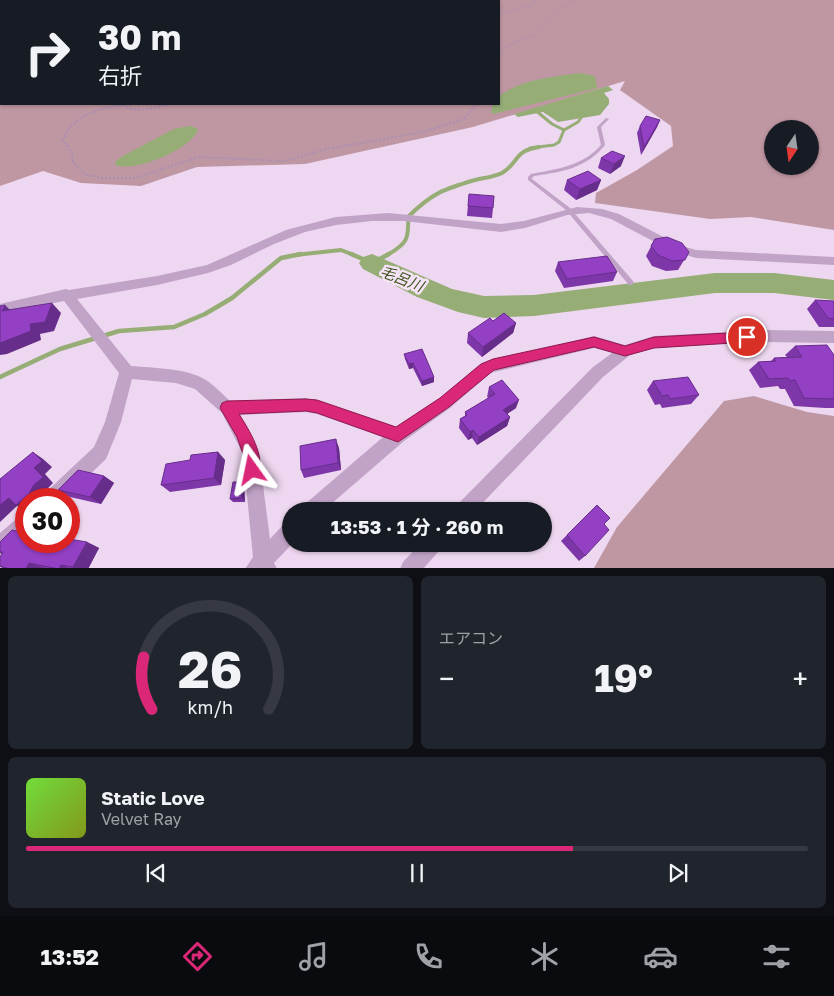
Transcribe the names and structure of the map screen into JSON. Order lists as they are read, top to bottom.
{
  "water": ["毛呂川"],
  "north": "bottom",
  "page": {
    "turn": ["30 m", "右折"],
    "limit": "30",
    "trip": "13:53 · 1 分 · 260 m",
    "tile": "エアコン",
    "heat": ["−", "19°", "+"],
    "song": ["Static Love", "Velvet Ray"],
    "tabs": "13:52",
    "gauge": ["26", "km/h"]
  }
}
